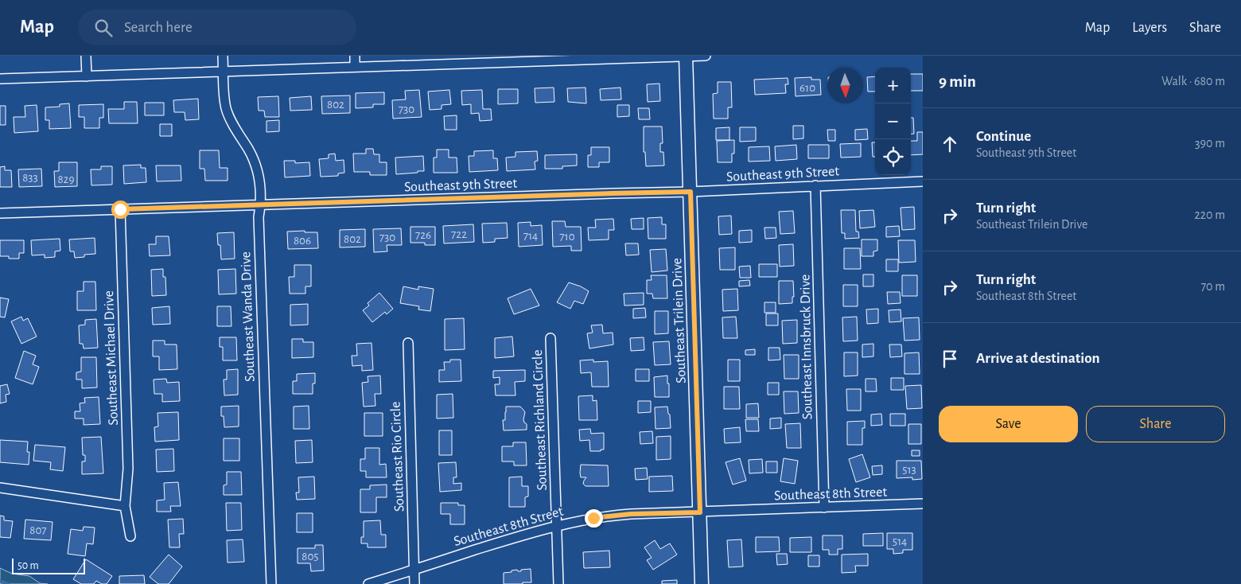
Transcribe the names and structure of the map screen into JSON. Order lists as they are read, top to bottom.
{
  "streets": {
    "street": [
      "Southeast 9th Street",
      "Southeast Wanda Drive",
      "Southeast Trilein Drive",
      "Southeast Innsbruck Drive",
      "Southeast Michael Drive",
      "Southeast Richland Circle",
      "Southeast Rio Circle",
      "Southeast 8th Street"
    ]
  },
  "crossings": [
    ["Southeast 9th Street", "Southeast Wanda Drive"],
    ["Southeast 9th Street", "Southeast Trilein Drive"],
    ["Southeast 9th Street", "Southeast Innsbruck Drive"],
    ["Southeast 9th Street", "Southeast Michael Drive"],
    ["Southeast Trilein Drive", "Southeast 8th Street"],
    ["Southeast Innsbruck Drive", "Southeast 8th Street"],
    ["Southeast Richland Circle", "Southeast 8th Street"],
    ["Southeast Rio Circle", "Southeast 8th Street"]
  ],
  "house_numbers": [
    "610",
    "802",
    "730",
    "833",
    "829",
    "722",
    "726",
    "714",
    "710",
    "730",
    "802",
    "806",
    "513",
    "807",
    "514",
    "805"
  ],
  "scale_bar": "50 m",
  "north": "bottom",
  "page": {
    "header": "Map",
    "search": "Search here",
    "nav": ["Map", "Layers", "Share"],
    "heading": ["9 min", "Walk · 680 m"],
    "map_buttons": ["+", "−"],
    "list": [
      ["Continue", "Southeast 9th Street", "390 m"],
      ["Turn right", "Southeast Trilein Drive", "220 m"],
      ["Turn right", "Southeast 8th Street", "70 m"],
      "Arrive at destination"
    ],
    "buttons": ["Save", "Share"],
    "scale": "50 m"
  }
}
